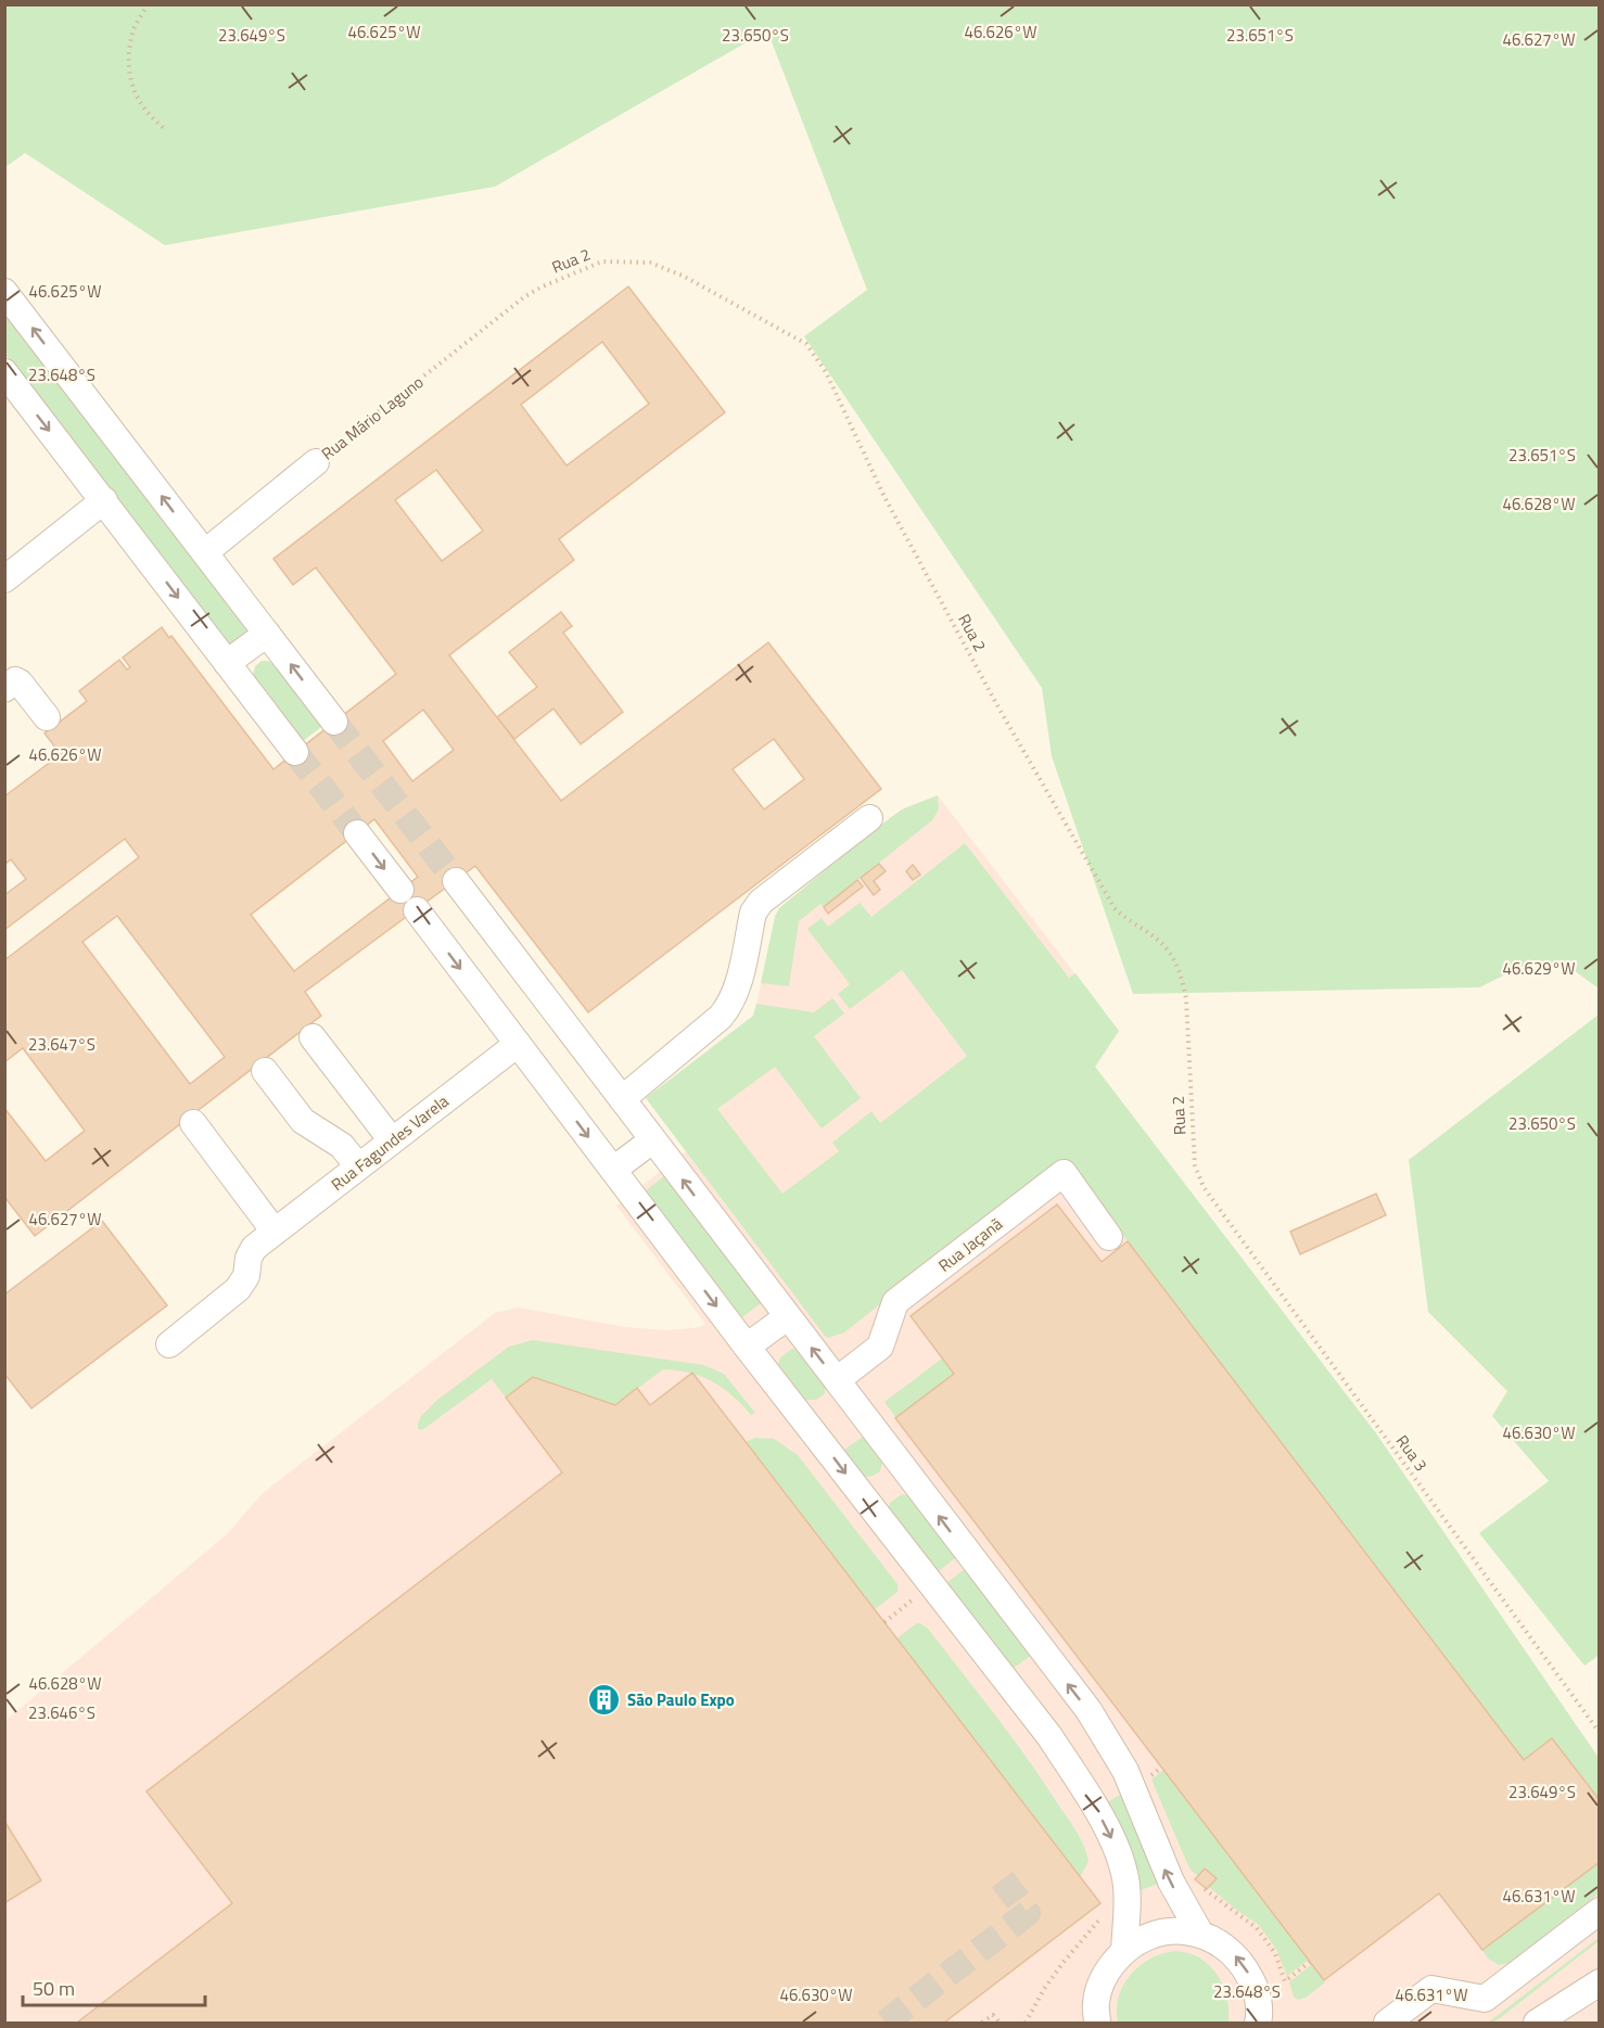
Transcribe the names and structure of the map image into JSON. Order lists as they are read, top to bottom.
{
  "streets": {
    "street": ["Rua Mário Laguno", "Rua Fagundes Varela", "Rua Jaçanã"],
    "path": ["Rua 2", "Rua 3"]
  },
  "crossings": [
    ["Rua 2", "Rua Mário Laguno"],
    ["Rua 2", "Rua 3"]
  ],
  "places": {
    "building": ["São Paulo Expo"]
  },
  "scale_bar": "50 m",
  "coordinates": [
    "46.625°W",
    "46.626°W",
    "23.649°S",
    "23.650°S",
    "23.651°S",
    "46.627°W",
    "23.648°S",
    "46.628°W",
    "46.629°W",
    "23.647°S",
    "46.630°W",
    "23.646°S",
    "46.631°W"
  ]
}
